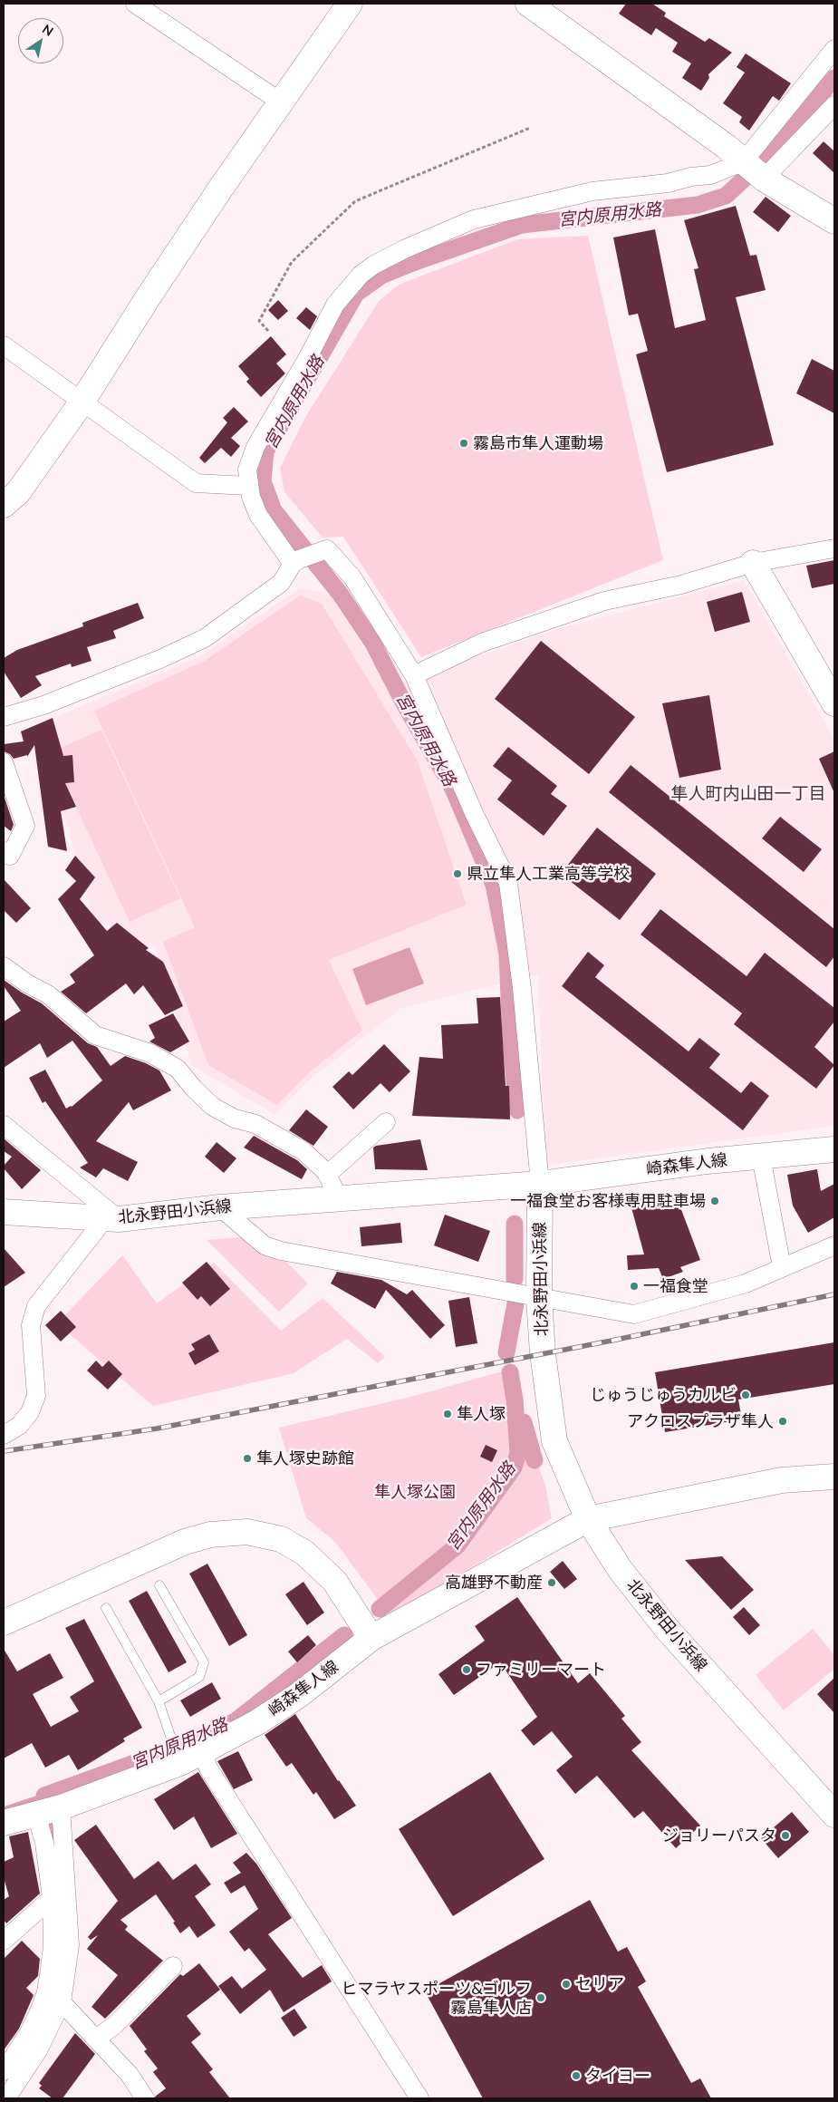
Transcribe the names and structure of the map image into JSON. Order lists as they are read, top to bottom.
{
  "streets": {
    "main road": ["崎森隼人線", "北永野田小浜線"]
  },
  "crossings": [
    ["崎森隼人線", "北永野田小浜線"]
  ],
  "districts": ["隼人町内山田一丁目"],
  "water": ["宮内原用水路"],
  "parks": ["隼人塚公園"],
  "places": [
    "霧島市隼人運動場",
    "県立隼人工業高等学校",
    "一福食堂お客様専用駐車場",
    "一福食堂",
    "じゅうじゅうカルビ",
    "隼人塚",
    "アクロスプラザ隼人",
    "隼人塚史跡館",
    "高雄野不動産",
    "ファミリーマート",
    "ジョリーパスタ",
    "セリア",
    "ヒマラヤスポーツ&ゴルフ 霧島隼人店",
    "タイヨー"
  ],
  "north": "top right"
}
